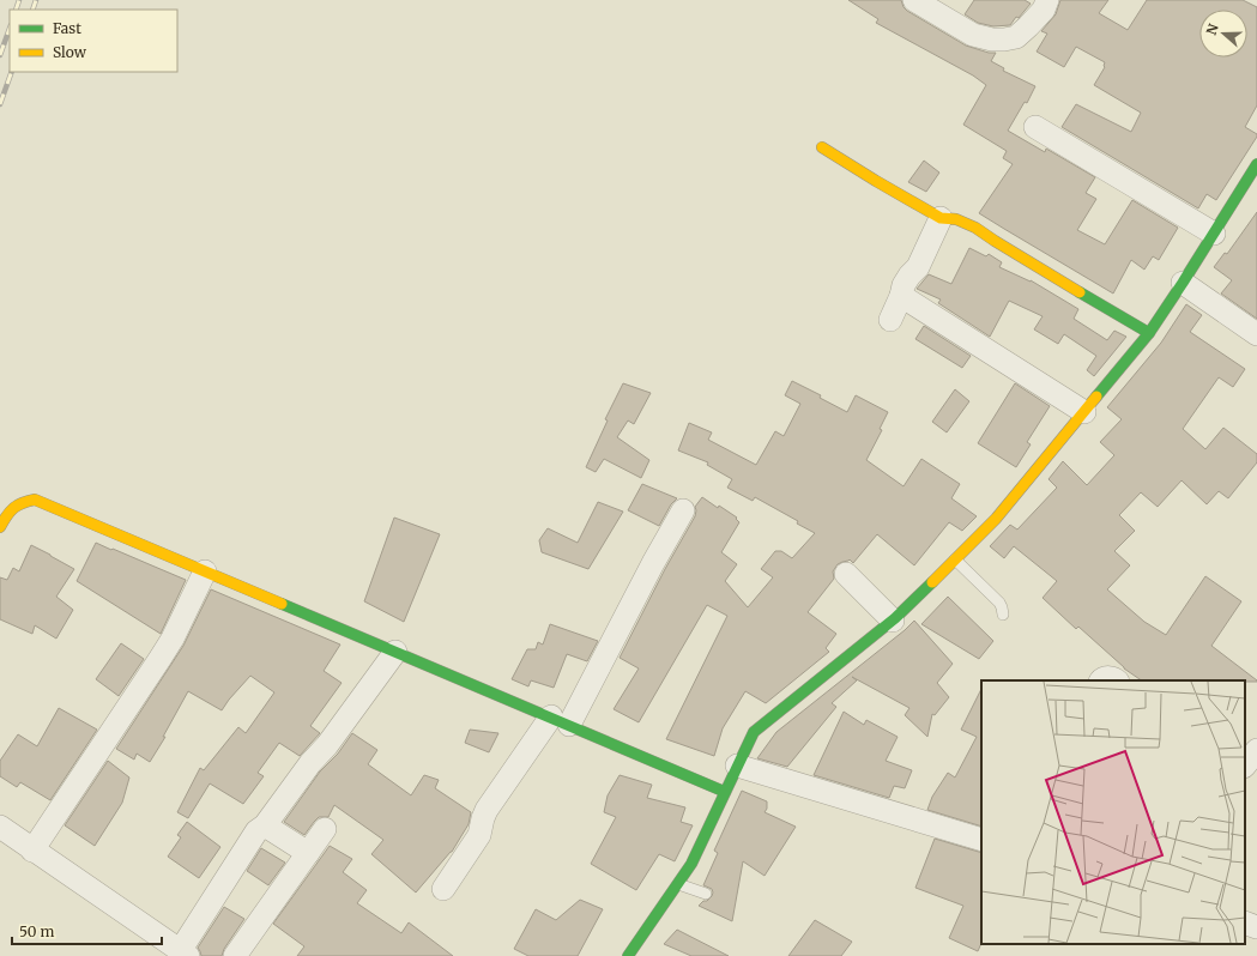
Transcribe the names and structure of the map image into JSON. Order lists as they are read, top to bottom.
{
  "legend": ["Fast", "Slow"],
  "scale_bar": "50 m",
  "north": "left"
}
